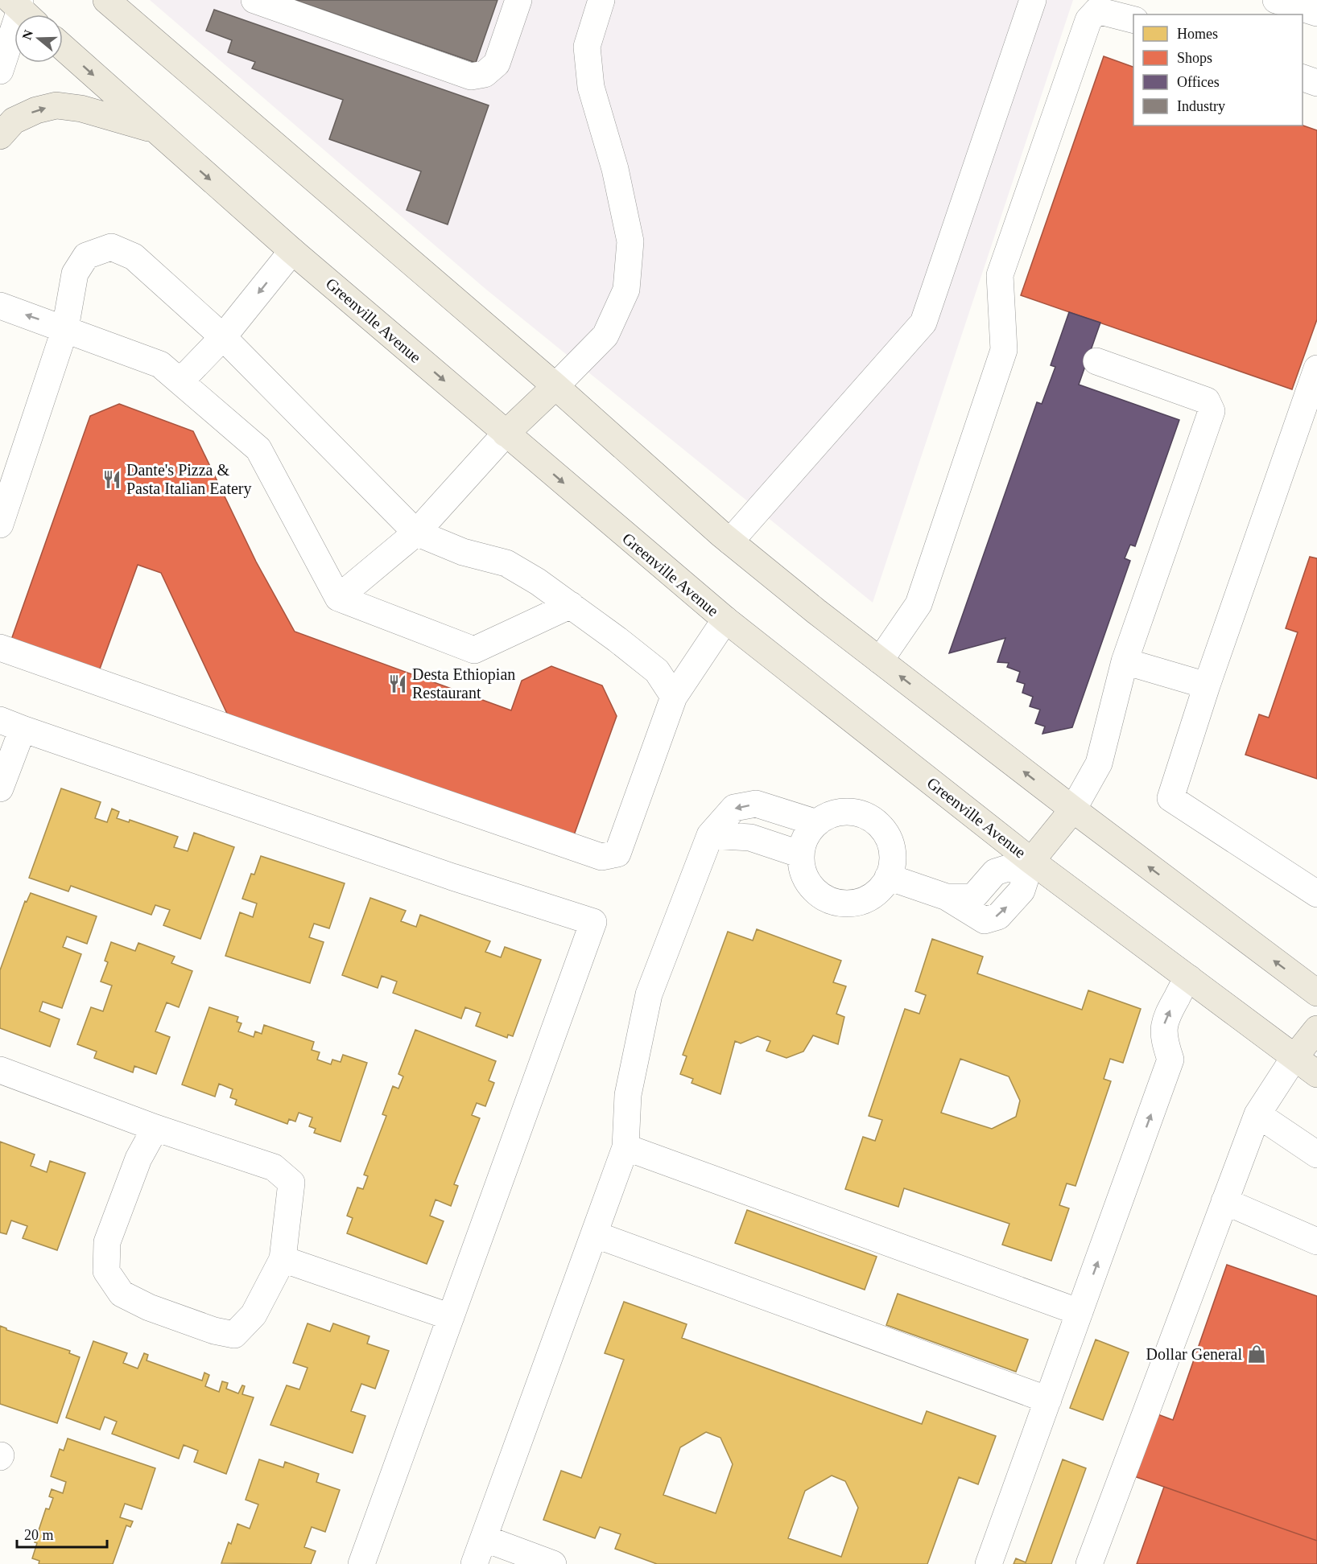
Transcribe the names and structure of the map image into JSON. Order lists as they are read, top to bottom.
{
  "streets": {
    "main road": ["Greenville Avenue"]
  },
  "places": {
    "restaurant": ["Dante's Pizza & Pasta Italian Eatery", "Desta Ethiopian Restaurant"],
    "shop": ["Dollar General"]
  },
  "legend": [
    "Homes",
    "Shops",
    "Offices",
    "Industry"
  ],
  "scale_bar": "20 m",
  "north": "left"
}
